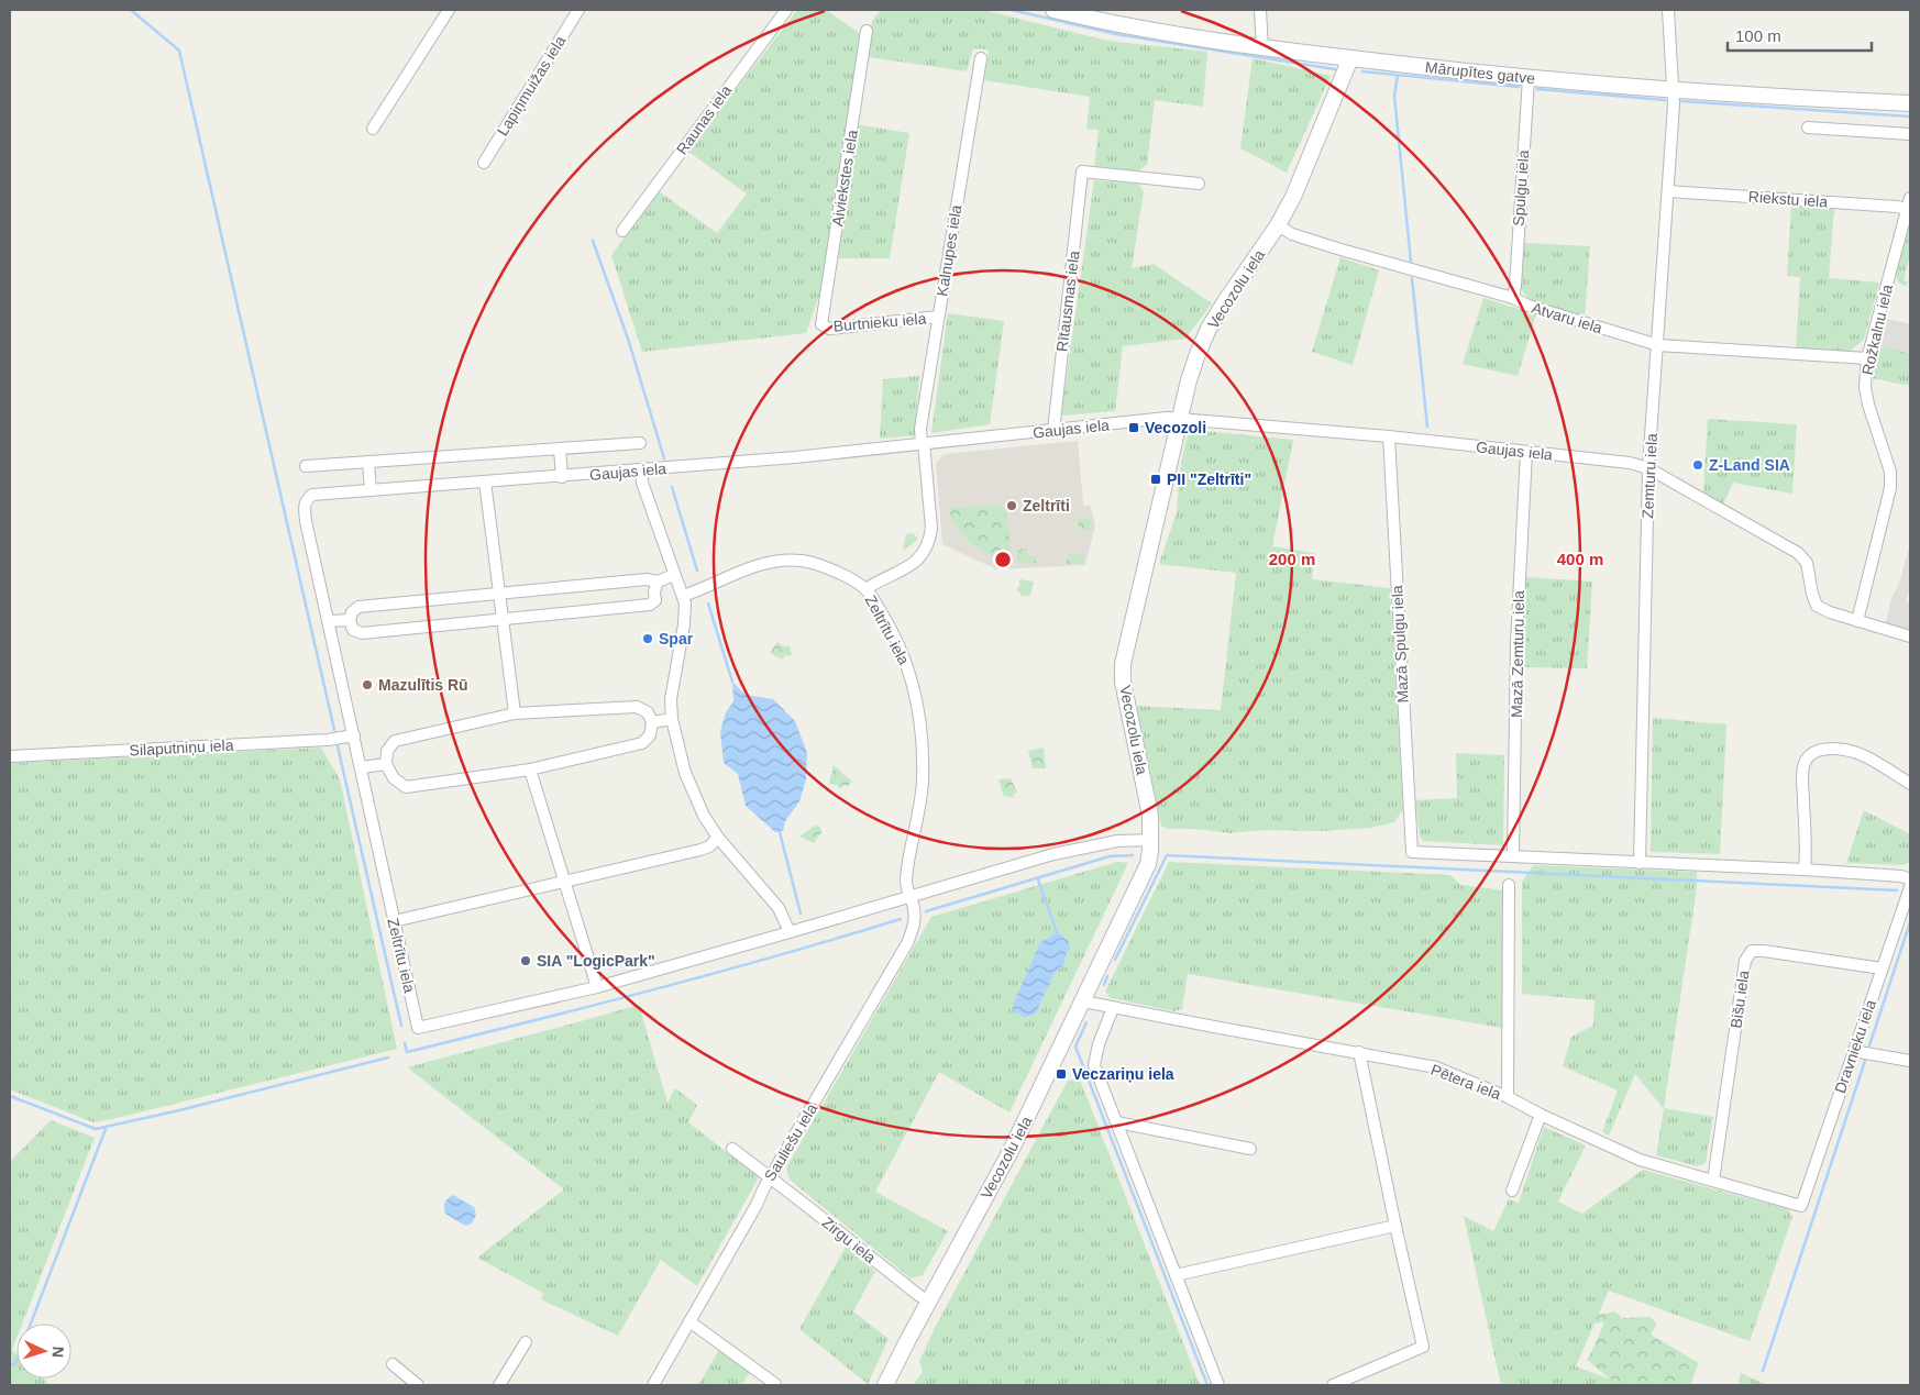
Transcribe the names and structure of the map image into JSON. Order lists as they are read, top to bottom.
{
  "streets": {
    "street": [
      "Mārupītes gatve",
      "Lapiņmuižas iela",
      "Raunas iela",
      "Aiviekstes iela",
      "Spulgu iela",
      "Riekstu iela",
      "Kalnupes iela",
      "Vecozolu iela",
      "Rītausmas iela",
      "Atvaru iela",
      "Burtnieku iela",
      "Rožkalnu iela",
      "Gaujas iela",
      "Zemturu iela",
      "Zeltrītu iela",
      "Mazā Spulgu iela",
      "Mazā Zemturu iela",
      "Silaputniņu iela",
      "Bišu iela",
      "Dravnieku iela",
      "Pētera iela",
      "Sauliešu iela",
      "Zirgu iela"
    ]
  },
  "crossings": [
    ["Mārupītes gatve", "Spulgu iela"],
    ["Mārupītes gatve", "Vecozolu iela"],
    ["Mārupītes gatve", "Zemturu iela"],
    ["Aiviekstes iela", "Burtnieku iela"],
    ["Spulgu iela", "Atvaru iela"],
    ["Riekstu iela", "Rožkalnu iela"],
    ["Riekstu iela", "Zemturu iela"],
    ["Kalnupes iela", "Burtnieku iela"],
    ["Kalnupes iela", "Gaujas iela"],
    ["Kalnupes iela", "Zeltrītu iela"],
    ["Vecozolu iela", "Atvaru iela"],
    ["Vecozolu iela", "Gaujas iela"],
    ["Vecozolu iela", "Zeltrītu iela"],
    ["Vecozolu iela", "Pētera iela"],
    ["Vecozolu iela", "Zirgu iela"],
    ["Rītausmas iela", "Gaujas iela"],
    ["Atvaru iela", "Rožkalnu iela"],
    ["Atvaru iela", "Zemturu iela"],
    ["Rožkalnu iela", "Gaujas iela"],
    ["Gaujas iela", "Zemturu iela"],
    ["Gaujas iela", "Zeltrītu iela"],
    ["Gaujas iela", "Mazā Spulgu iela"],
    ["Gaujas iela", "Mazā Zemturu iela"],
    ["Zeltrītu iela", "Silaputniņu iela"],
    ["Zeltrītu iela", "Sauliešu iela"],
    ["Mazā Spulgu iela", "Mazā Zemturu iela"],
    ["Bišu iela", "Dravnieku iela"],
    ["Bišu iela", "Pētera iela"],
    ["Dravnieku iela", "Pētera iela"],
    ["Sauliešu iela", "Zirgu iela"]
  ],
  "places": {
    "transit": ["Vecozoli", "PII \"Zeltrīti\"", "Veczariņu iela"],
    "other": [
      "Z-Land SIA",
      "Zeltrīti",
      "Spar",
      "Mazulītis Rū",
      "SIA \"LogicPark\""
    ]
  },
  "scale_bar": "100 m",
  "north": "right",
  "rings": ["200 m", "400 m"]
}
